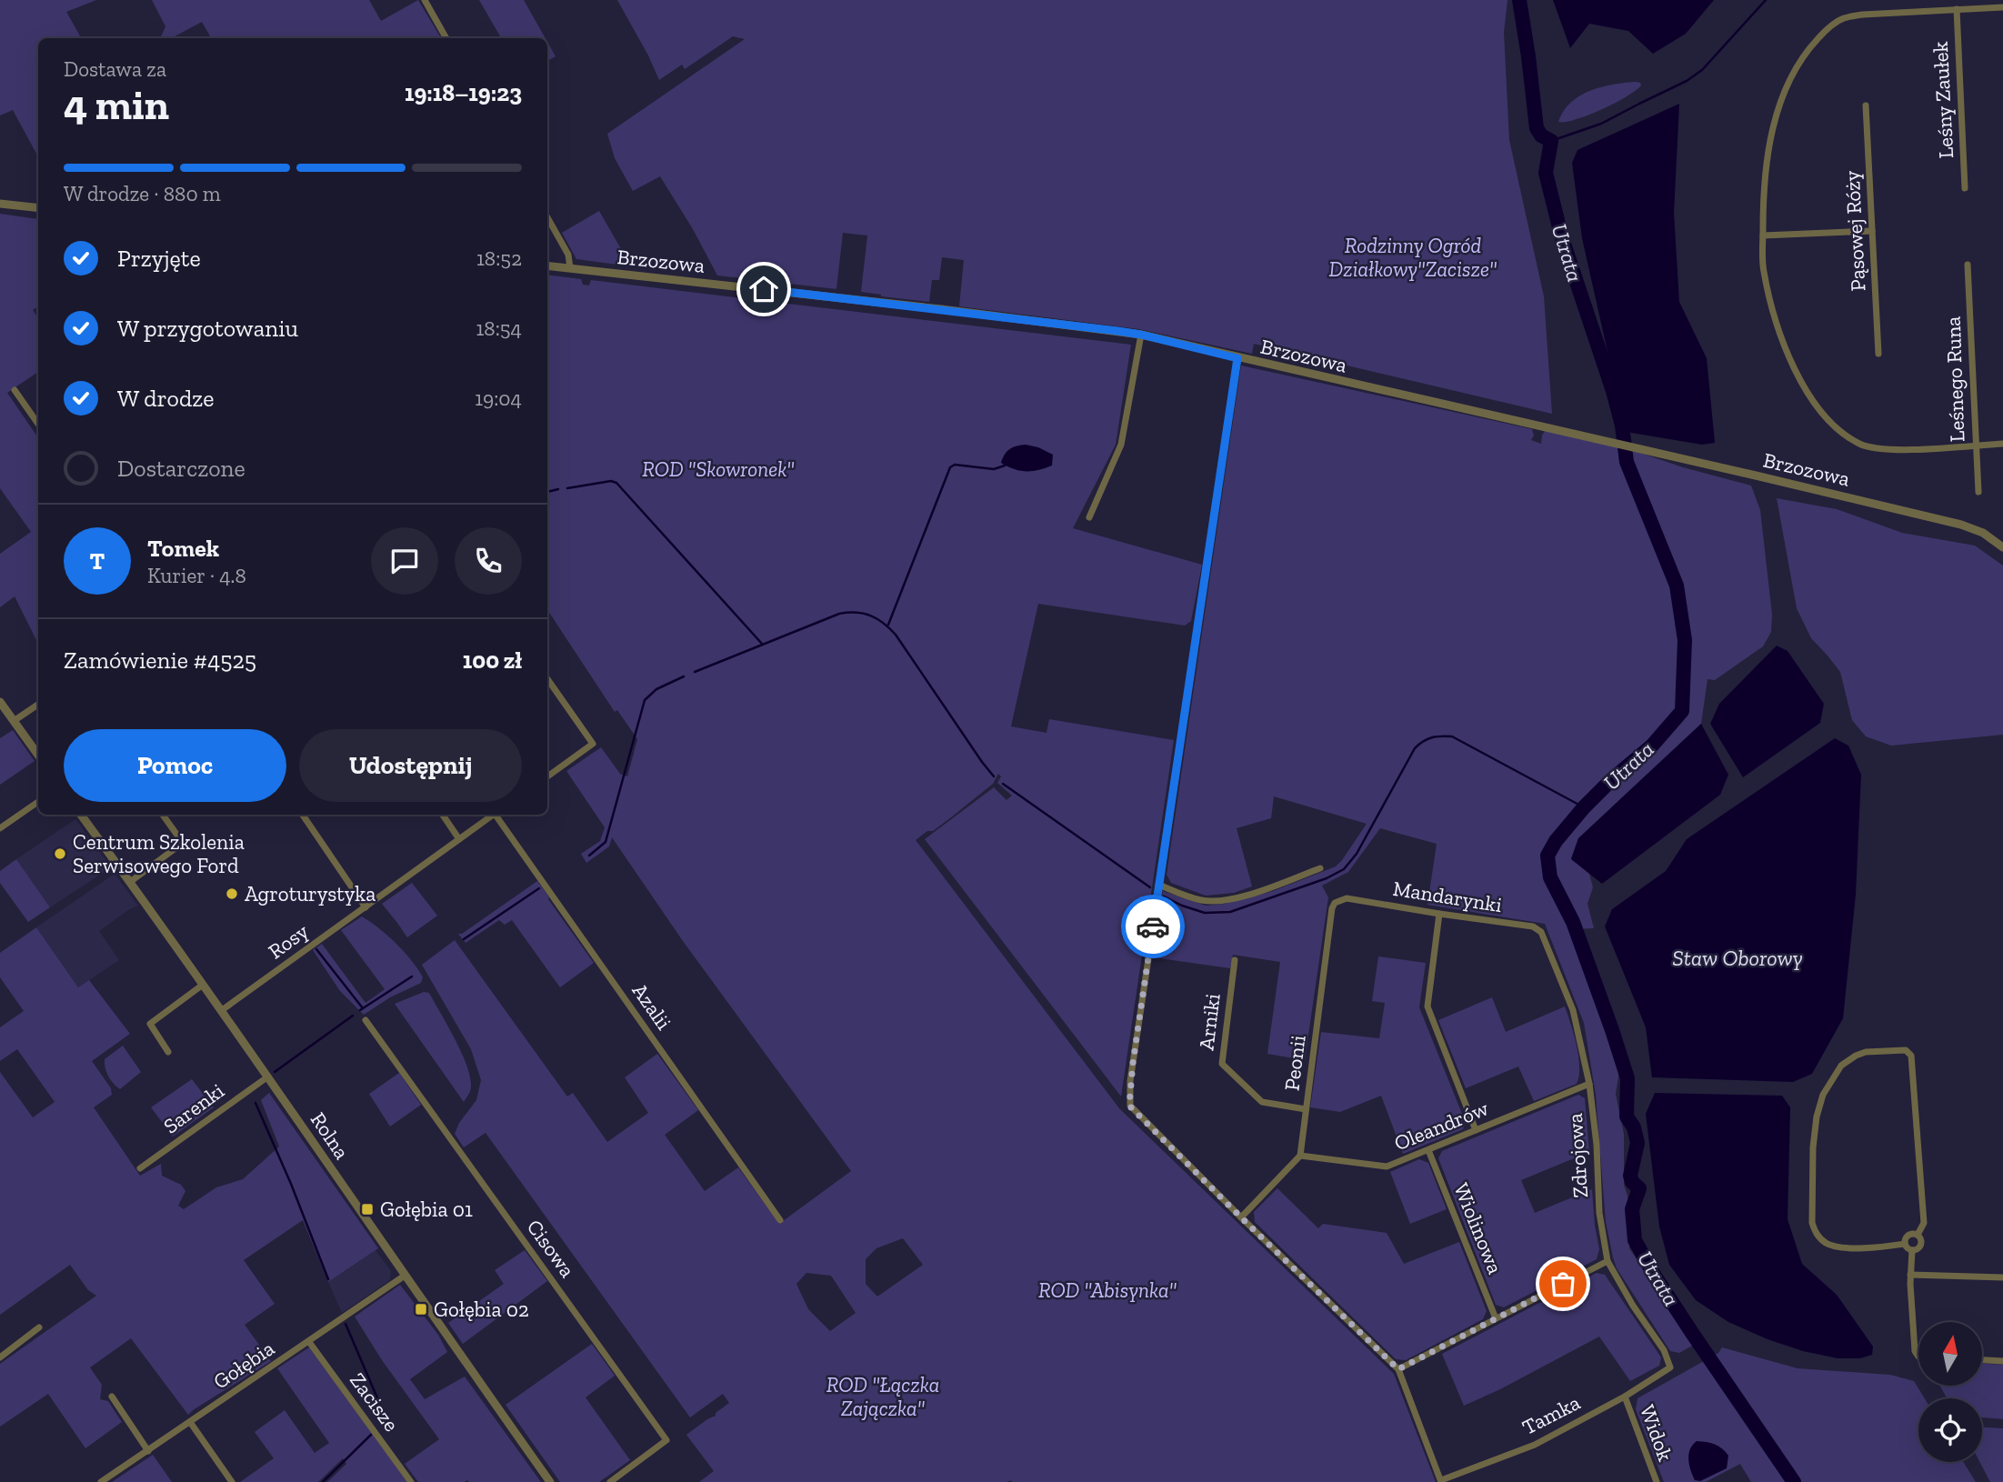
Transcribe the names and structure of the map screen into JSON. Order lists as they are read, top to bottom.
{
  "streets": {
    "street": [
      "Leśny Zaułek",
      "Pąsowej Róży",
      "Brzozowa",
      "Leśnego Runa",
      "Mandarynki",
      "Rosy",
      "Azalii",
      "Arniki",
      "Peonii",
      "Sarenki",
      "Oleandrów",
      "Rolna",
      "Zdrojowa",
      "Wiolinowa",
      "Cisowa",
      "Gołębia",
      "Zacisze",
      "Tamka",
      "Widok"
    ]
  },
  "crossings": [
    ["Mandarynki", "Peonii"],
    ["Mandarynki", "Zdrojowa"],
    ["Rosy", "Rolna"],
    ["Arniki", "Peonii"],
    ["Peonii", "Oleandrów"],
    ["Sarenki", "Rolna"],
    ["Oleandrów", "Zdrojowa"],
    ["Oleandrów", "Wiolinowa"],
    ["Rolna", "Gołębia"],
    ["Zdrojowa", "Tamka"],
    ["Gołębia", "Zacisze"],
    ["Tamka", "Widok"]
  ],
  "water": ["Utrata", "Staw Oborowy"],
  "parks": [
    "Rodzinny Ogród Działkowy\"Zacisze\"",
    "ROD \"Skowronek\"",
    "ROD \"Abisynka\"",
    "ROD \"Łączka Zajączka\""
  ],
  "places": {
    "other": ["Centrum Szkolenia Serwisowego Ford", "Agroturystyka"],
    "transit": ["Gołębia 01", "Gołębia 02"]
  },
  "north": "top",
  "page": {
    "heading": ["4 min", "Dostawa za", "19:18–19:23"],
    "panel": [
      "Tomek",
      "Kurier · 4.8",
      "Zamówienie #4525",
      "100 zł"
    ],
    "bar": "W drodze · 880 m",
    "list": [
      ["Przyjęte", "18:52"],
      ["W przygotowaniu", "18:54"],
      ["W drodze", "19:04"],
      "Dostarczone"
    ],
    "round": "T",
    "buttons": ["Pomoc", "Udostępnij"]
  }
}
